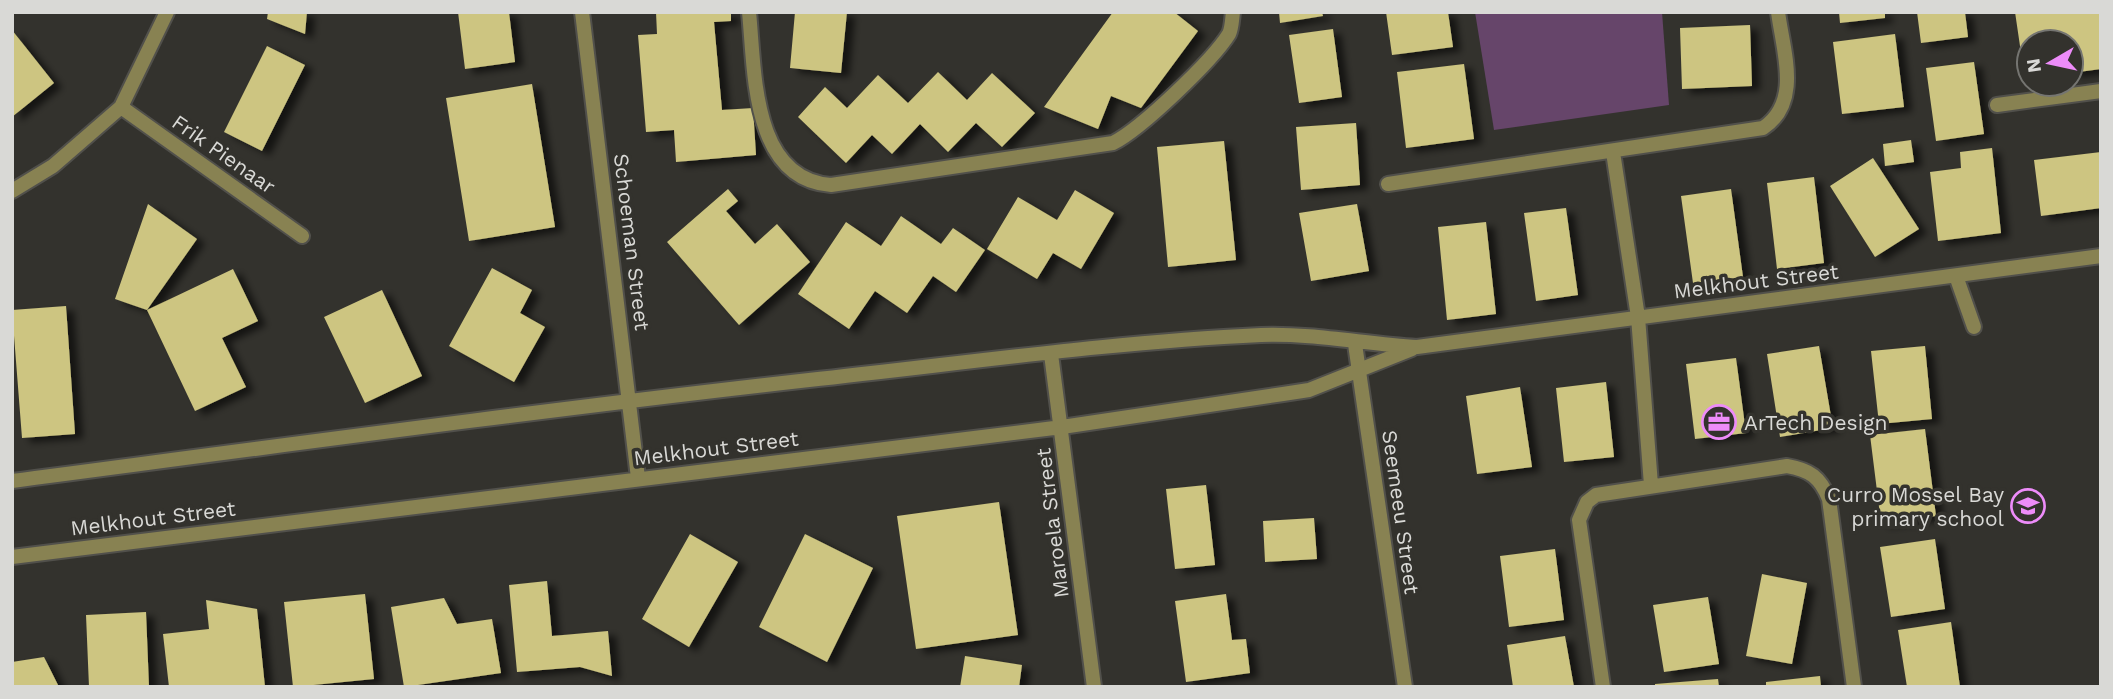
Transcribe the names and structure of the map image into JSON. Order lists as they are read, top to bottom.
{
  "streets": {
    "street": [
      "Frik Pienaar",
      "Schoeman Street",
      "Melkhout Street",
      "Seemeeu Street",
      "Maroela Street"
    ]
  },
  "crossings": [
    ["Schoeman Street", "Melkhout Street"],
    ["Melkhout Street", "Seemeeu Street"],
    ["Melkhout Street", "Maroela Street"]
  ],
  "places": {
    "office": ["ArTech Design"],
    "school or university": ["Curro Mossel Bay primary school"]
  },
  "north": "left"
}
